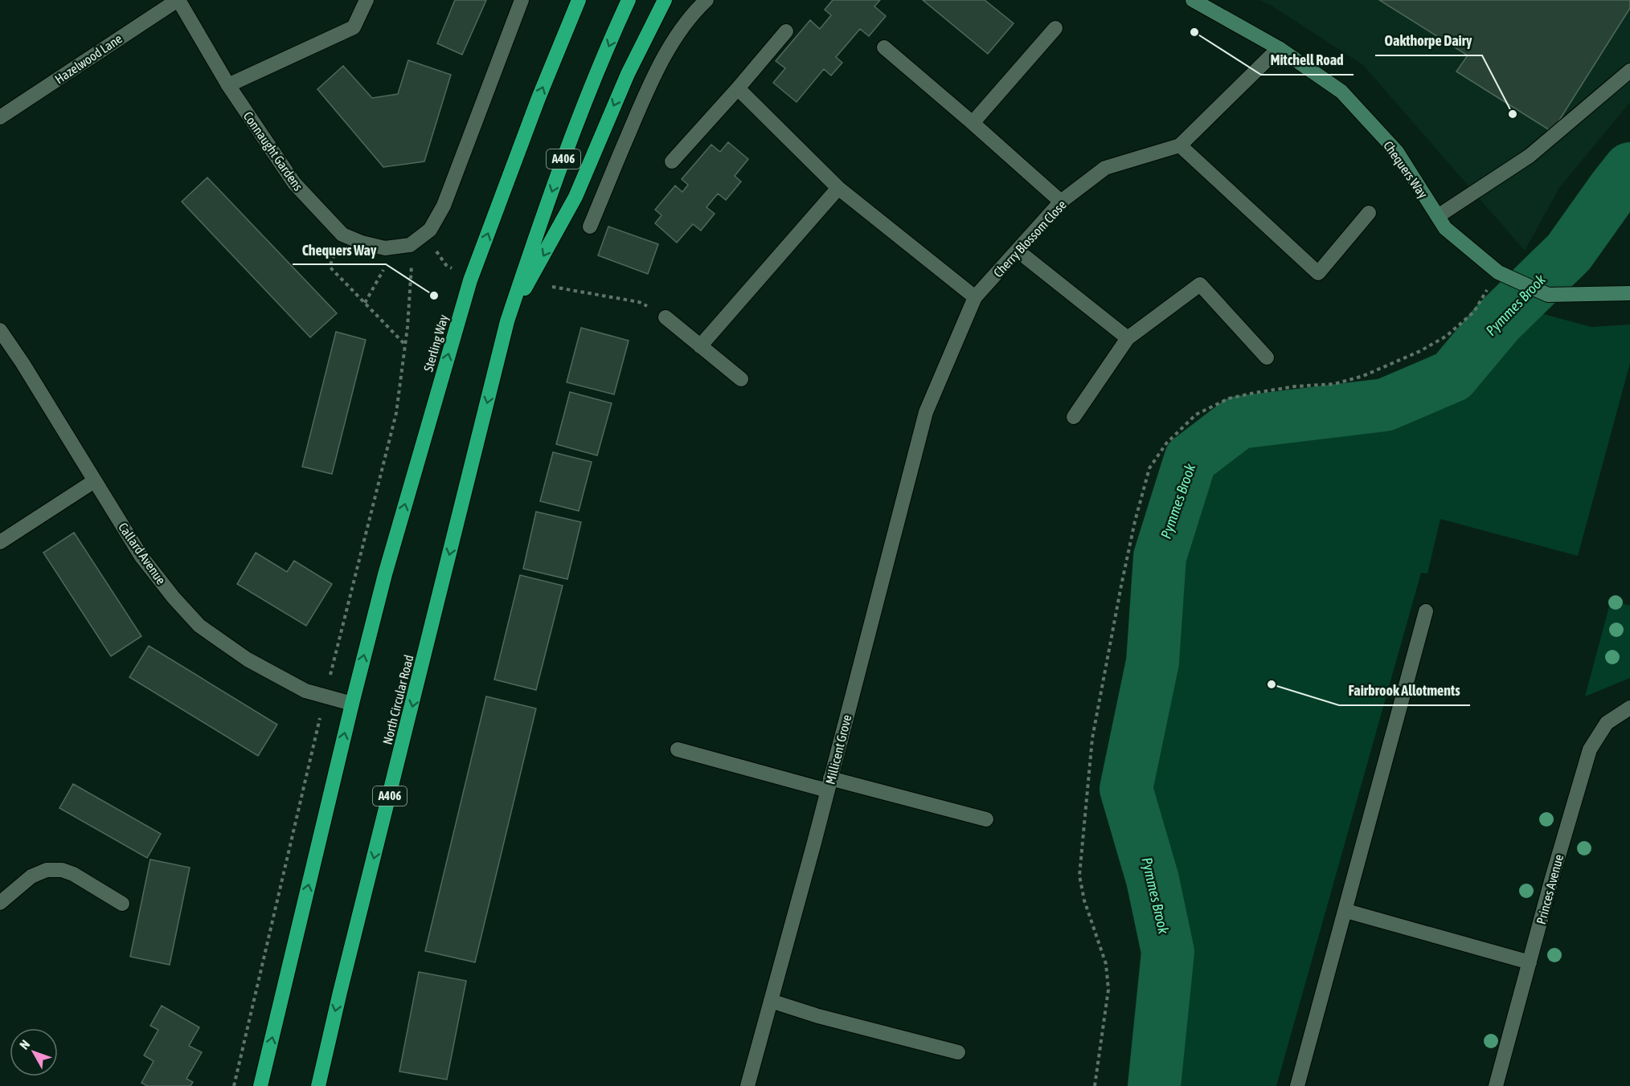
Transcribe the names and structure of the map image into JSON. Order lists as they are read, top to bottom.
{
  "streets": {
    "highway": ["A406", "Sterling Way", "North Circular Road"],
    "street": [
      "Hazelwood Lane",
      "Connaught Gardens",
      "Chequers Way",
      "Cherry Blossom Close",
      "Callard Avenue",
      "Millicent Grove",
      "Princes Avenue"
    ]
  },
  "crossings": [
    ["Hazelwood Lane", "Connaught Gardens"],
    ["A406", "North Circular Road"],
    ["Chequers Way", "Cherry Blossom Close"],
    ["Cherry Blossom Close", "Millicent Grove"],
    ["Sterling Way", "Callard Avenue"]
  ],
  "water": ["Pymmes Brook"],
  "places": [
    "Mitchell Road",
    "Oakthorpe Dairy",
    "Chequers Way",
    "Fairbrook Allotments"
  ],
  "north": "top left"
}
